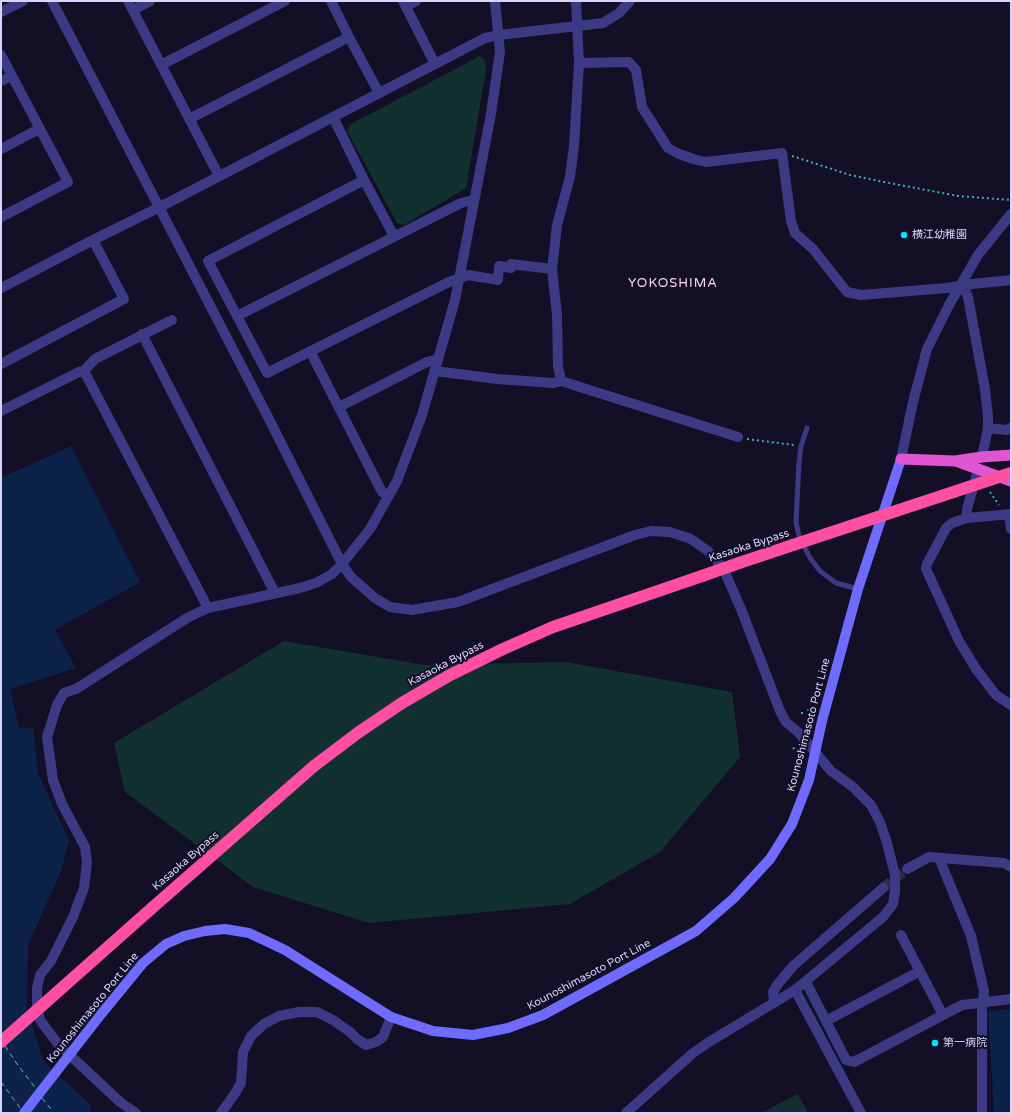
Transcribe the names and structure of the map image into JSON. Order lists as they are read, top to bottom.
{
  "streets": {
    "highway": ["Kasaoka Bypass"],
    "main road": ["Kounoshimasoto Port Line"]
  },
  "districts": ["YOKOSHIMA"],
  "places": ["横江幼稚園", "第一病院"]
}
